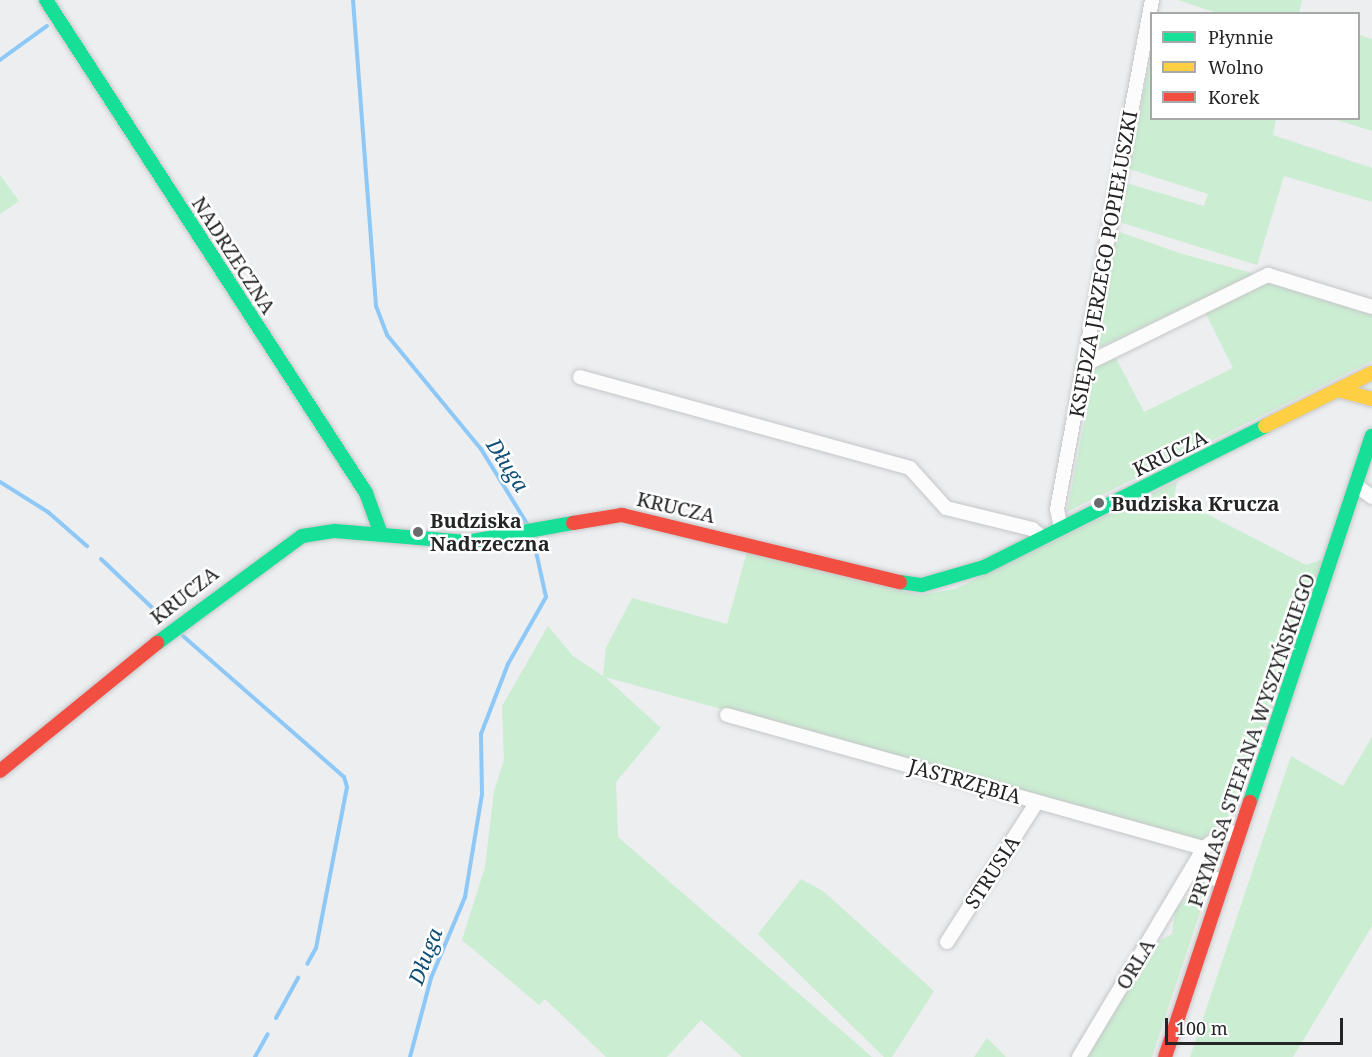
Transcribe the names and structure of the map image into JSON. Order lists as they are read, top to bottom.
{
  "streets": {
    "street": [
      "NADRZECZNA",
      "KSIĘDZA JERZEGO POPIEŁUSZKI",
      "KRUCZA",
      "PRYMASA STEFANA WYSZYŃSKIEGO",
      "JASTRZĘBIA",
      "STRUSIA",
      "ORLA"
    ]
  },
  "crossings": [
    ["NADRZECZNA", "KRUCZA"],
    ["KSIĘDZA JERZEGO POPIEŁUSZKI", "KRUCZA"],
    ["JASTRZĘBIA", "STRUSIA"],
    ["JASTRZĘBIA", "ORLA"]
  ],
  "water": ["Długa"],
  "places": ["Budziska Krucza", "Budziska Nadrzeczna"],
  "legend": ["Płynnie", "Wolno", "Korek"],
  "scale_bar": "100 m"
}
